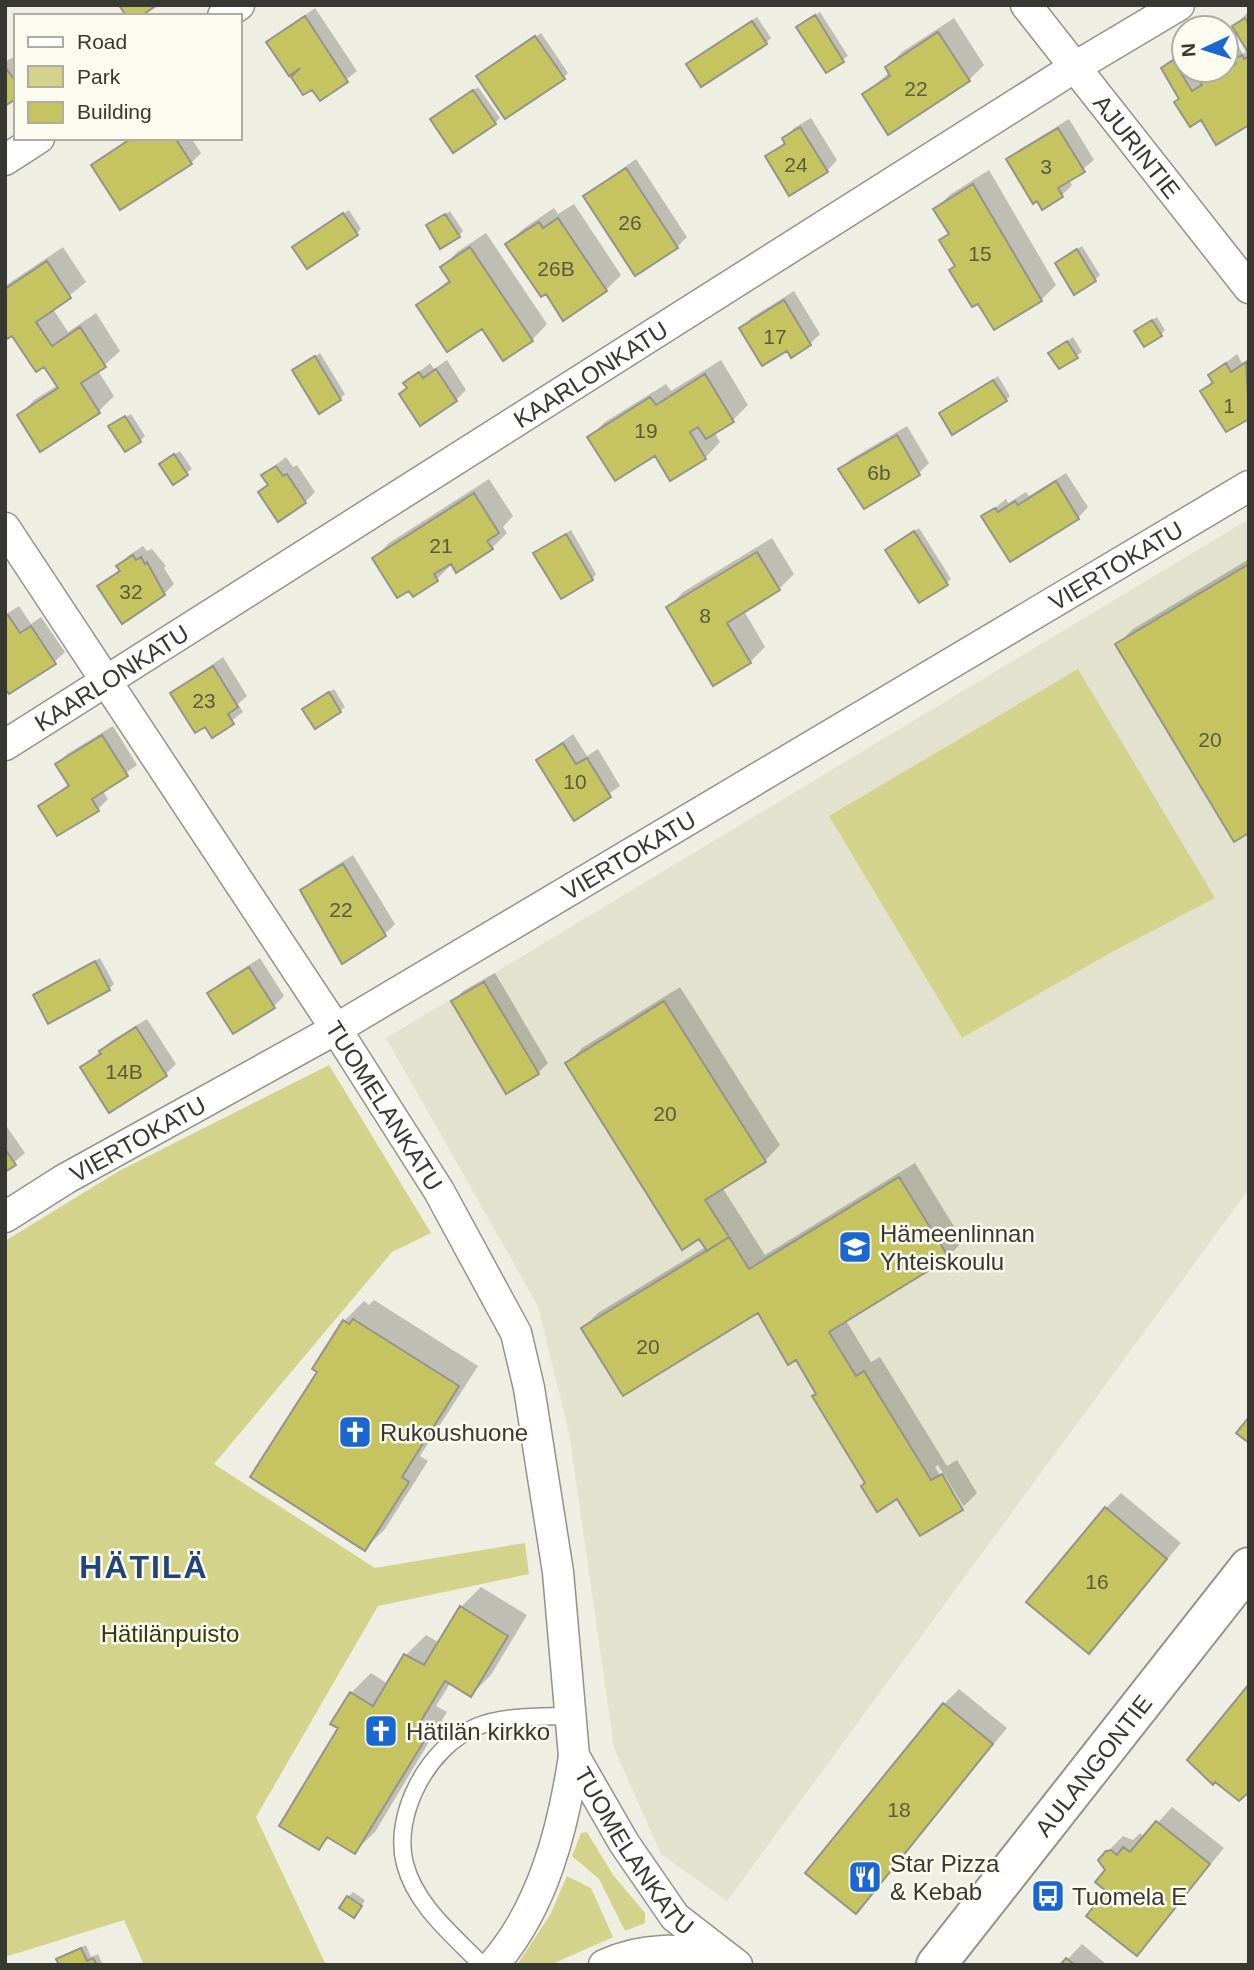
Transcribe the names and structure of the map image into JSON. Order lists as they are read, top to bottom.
{
  "streets": {
    "main road": ["AULANGONTIE"],
    "street": [
      "AJURINTIE",
      "KAARLONKATU",
      "VIERTOKATU",
      "TUOMELANKATU"
    ]
  },
  "crossings": [
    ["AJURINTIE", "KAARLONKATU"],
    ["KAARLONKATU", "TUOMELANKATU"],
    ["VIERTOKATU", "TUOMELANKATU"]
  ],
  "districts": ["HÄTILÄ"],
  "parks": ["Hätilänpuisto"],
  "places": {
    "school or university": ["Hämeenlinnan Yhteiskoulu"],
    "church": ["Rukoushuone", "Hätilän kirkko"],
    "restaurant": ["Star Pizza & Kebab"],
    "bus stop": ["Tuomela E"]
  },
  "house_numbers": [
    "22",
    "24",
    "3",
    "26",
    "15",
    "26B",
    "17",
    "1",
    "19",
    "6b",
    "21",
    "32",
    "8",
    "23",
    "20",
    "10",
    "22",
    "14B",
    "20",
    "20",
    "16",
    "18"
  ],
  "legend": ["Road", "Park", "Building"],
  "north": "left"
}
